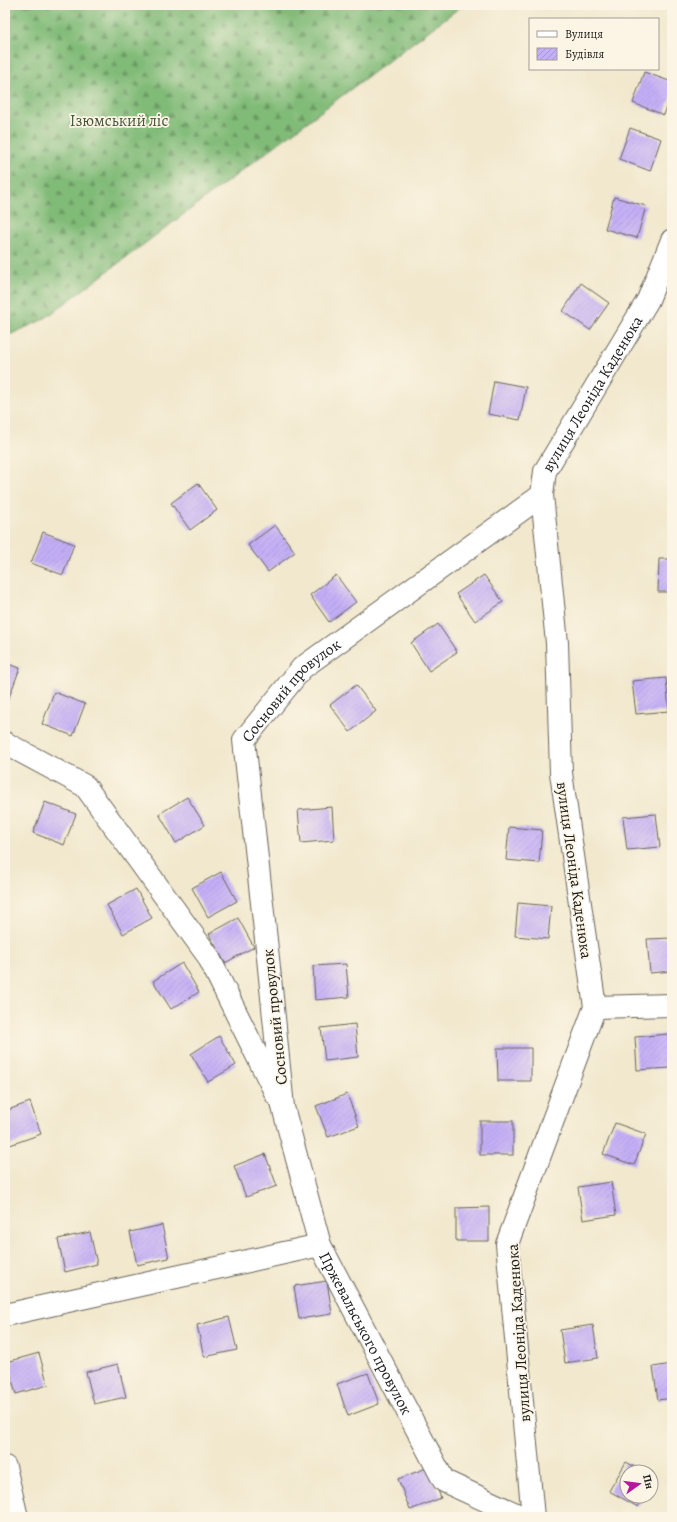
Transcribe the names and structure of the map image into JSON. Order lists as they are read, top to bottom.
{
  "streets": {
    "street": ["вулиця Леоніда Каденюка", "Сосновий провулок", "Пржевальського провулок"]
  },
  "crossings": [
    ["вулиця Леоніда Каденюка", "Сосновий провулок"],
    ["Сосновий провулок", "Пржевальського провулок"]
  ],
  "parks": ["Ізюмський ліс"],
  "legend": ["Вулиця", "Будівля"],
  "north": "right"
}
